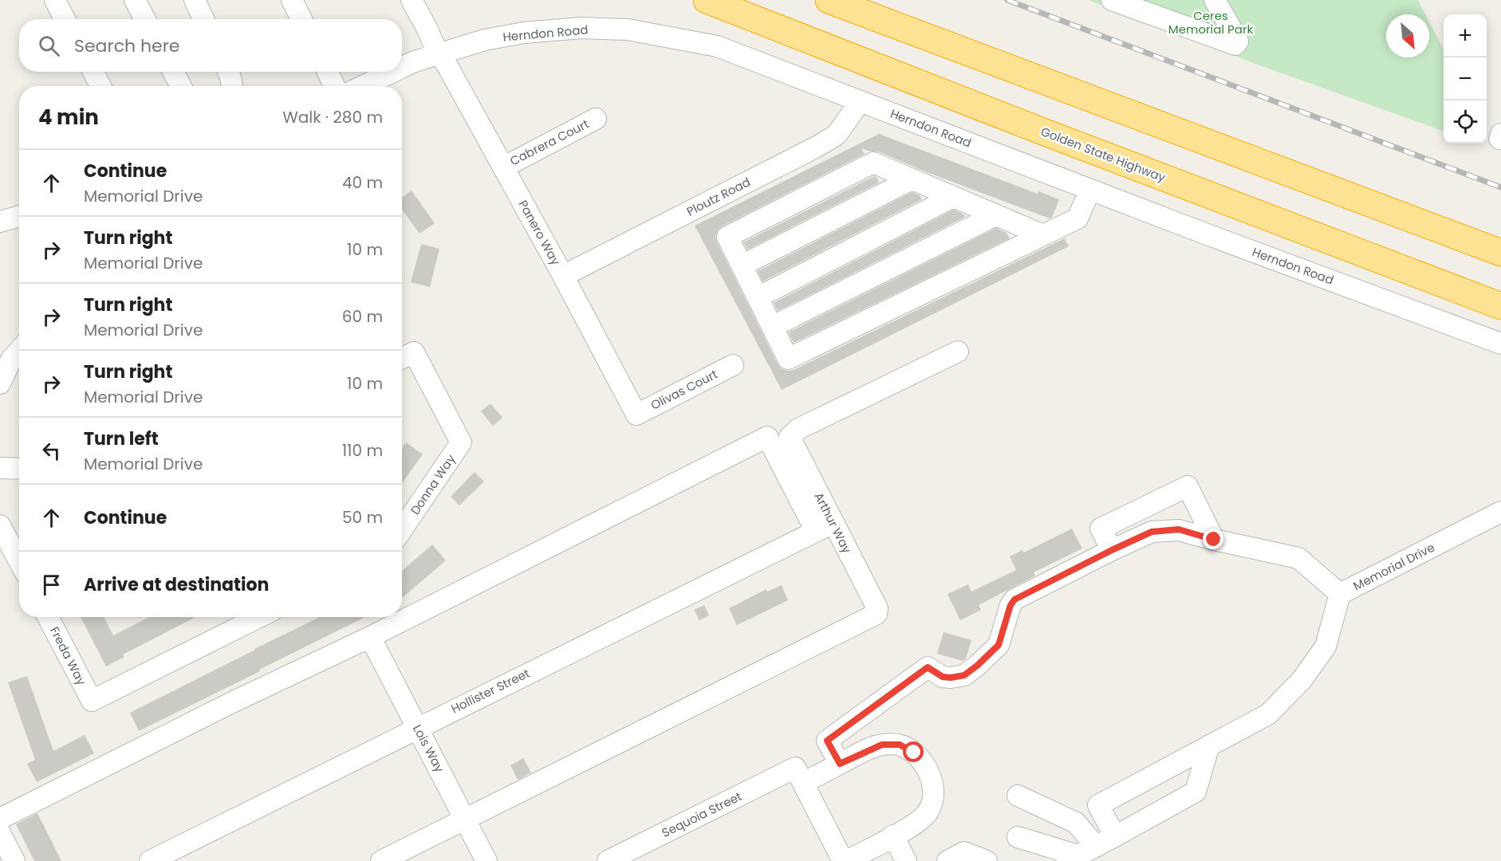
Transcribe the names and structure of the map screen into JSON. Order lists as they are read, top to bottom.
{
  "streets": {
    "highway": ["Golden State Highway"],
    "street": [
      "Herndon Road",
      "Cabrera Court",
      "Ploutz Road",
      "Panero Way",
      "Olivas Court",
      "Donna Way",
      "Arthur Way",
      "Memorial Drive",
      "Freda Way",
      "Hollister Street",
      "Lois Way",
      "Sequoia Street"
    ]
  },
  "crossings": [
    ["Herndon Road", "Ploutz Road"],
    ["Herndon Road", "Panero Way"],
    ["Cabrera Court", "Panero Way"],
    ["Ploutz Road", "Panero Way"],
    ["Panero Way", "Olivas Court"],
    ["Arthur Way", "Hollister Street"],
    ["Arthur Way", "Lois Way"],
    ["Hollister Street", "Lois Way"]
  ],
  "parks": ["Ceres Memorial Park"],
  "north": "bottom right",
  "page": {
    "map_buttons": ["+", "−"],
    "search": "Search here",
    "heading": ["4 min", "Walk · 280 m"],
    "list": [
      ["Continue", "Memorial Drive", "40 m"],
      ["Turn right", "Memorial Drive", "10 m"],
      ["Turn right", "Memorial Drive", "60 m"],
      ["Turn right", "Memorial Drive", "10 m"],
      ["Turn left", "Memorial Drive", "110 m"],
      ["Continue", "50 m"],
      "Arrive at destination"
    ]
  }
}
